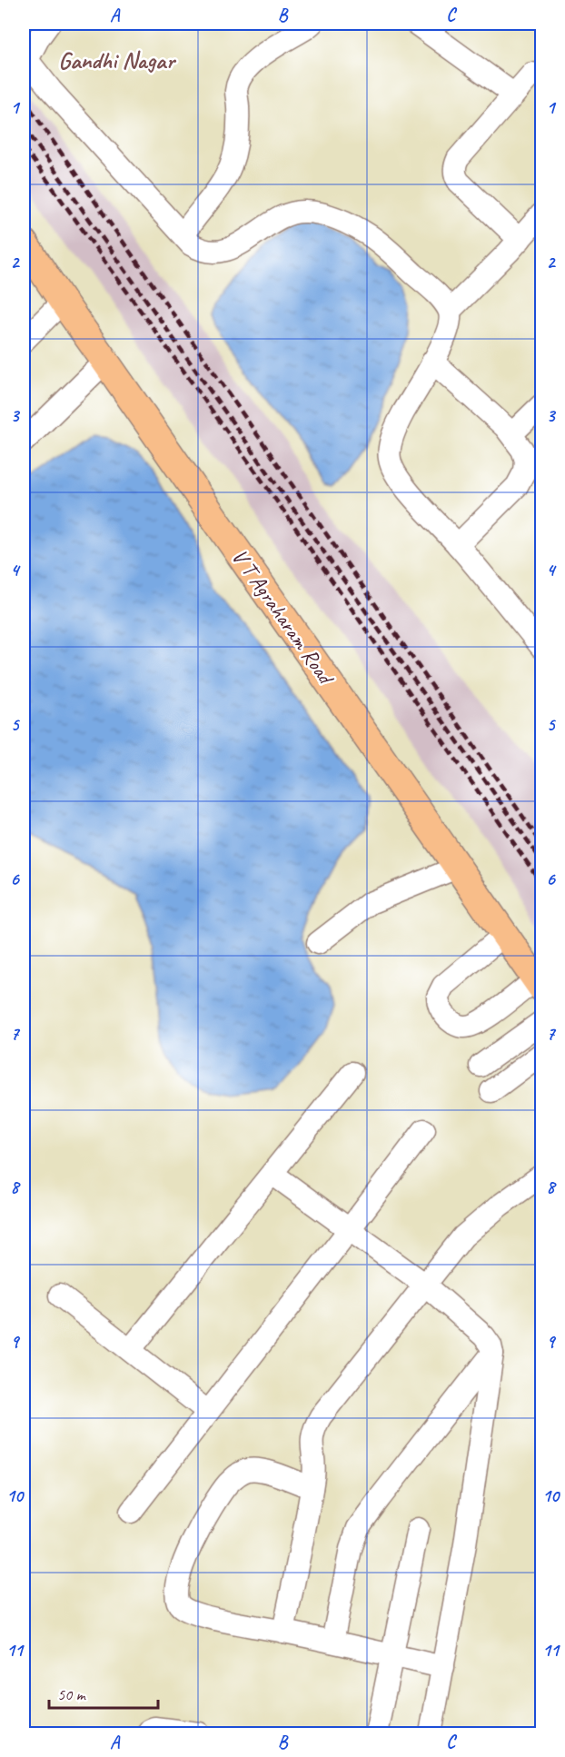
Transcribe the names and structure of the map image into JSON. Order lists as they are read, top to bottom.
{
  "streets": {
    "main road": ["V T Agraharam Road"]
  },
  "districts": ["Gandhi Nagar"],
  "scale_bar": "50 m",
  "grid": {
    "columns": ["A", "B", "C"],
    "rows": [
      "1",
      "2",
      "3",
      "4",
      "5",
      "6",
      "7",
      "8",
      "9",
      "10",
      "11"
    ]
  }
}
